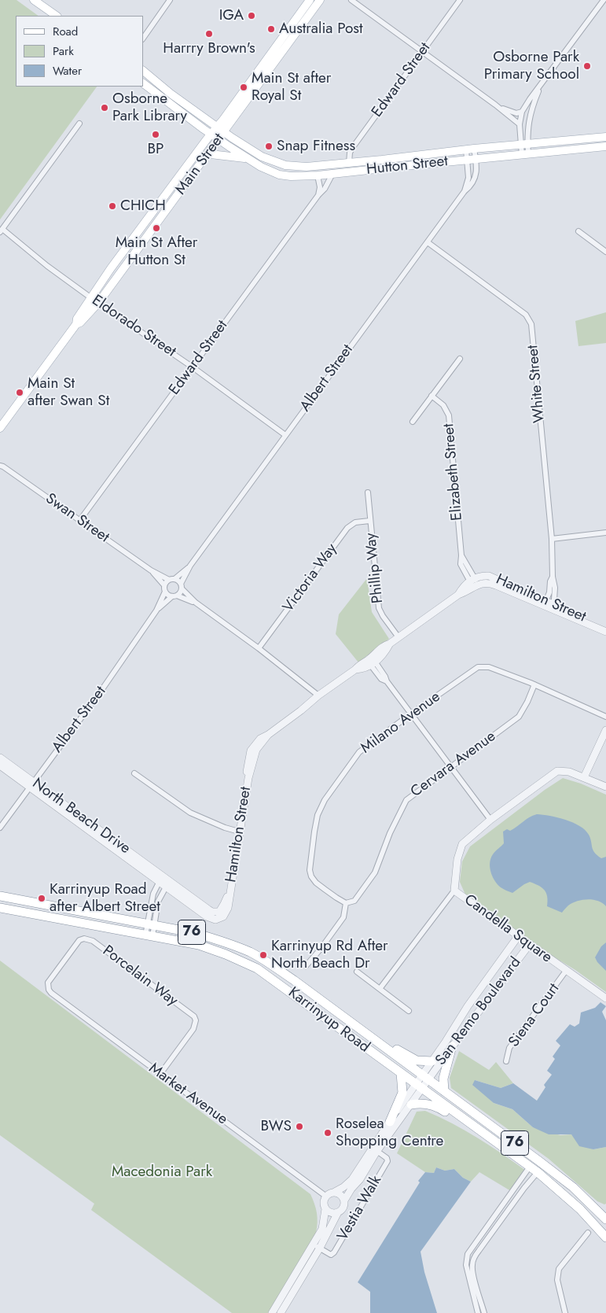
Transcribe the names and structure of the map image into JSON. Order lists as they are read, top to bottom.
{
  "streets": {
    "highway": ["76", "Karrinyup Road"],
    "main road": ["Main Street", "Hutton Street"],
    "street": [
      "Edward Street",
      "Eldorado Street",
      "Albert Street",
      "White Street",
      "Elizabeth Street",
      "Swan Street",
      "Phillip Way",
      "Victoria Way",
      "Hamilton Street",
      "Milano Avenue",
      "Cervara Avenue",
      "North Beach Drive",
      "Candella Square",
      "Porcelain Way",
      "San Remo Boulevard",
      "Siena Court",
      "Market Avenue",
      "Vestia Walk"
    ]
  },
  "crossings": [
    ["Edward Street", "Hutton Street"],
    ["Edward Street", "Eldorado Street"],
    ["Edward Street", "Swan Street"],
    ["Main Street", "Hutton Street"],
    ["Main Street", "Eldorado Street"],
    ["Hutton Street", "Albert Street"],
    ["Eldorado Street", "Albert Street"],
    ["Albert Street", "White Street"],
    ["Albert Street", "Swan Street"],
    ["Albert Street", "North Beach Drive"],
    ["White Street", "Hamilton Street"],
    ["Elizabeth Street", "Hamilton Street"],
    ["Phillip Way", "Victoria Way"],
    ["Phillip Way", "Hamilton Street"],
    ["Hamilton Street", "North Beach Drive"],
    ["Milano Avenue", "Cervara Avenue"],
    ["Candella Square", "San Remo Boulevard"],
    ["Candella Square", "Siena Court"],
    ["Porcelain Way", "Market Avenue"],
    ["San Remo Boulevard", "Karrinyup Road"]
  ],
  "parks": ["Macedonia Park"],
  "places": [
    "IGA",
    "Australia Post",
    "Harrry Brown's",
    "Osborne Park Primary School",
    "Main St after Royal St",
    "Osborne Park Library",
    "BP",
    "Snap Fitness",
    "CHICH",
    "Main St After Hutton St",
    "Main St after Swan St",
    "Karrinyup Road after Albert Street",
    "Karrinyup Rd After North Beach Dr",
    "BWS",
    "Roselea Shopping Centre"
  ],
  "legend": ["Road", "Park", "Water"]
}
